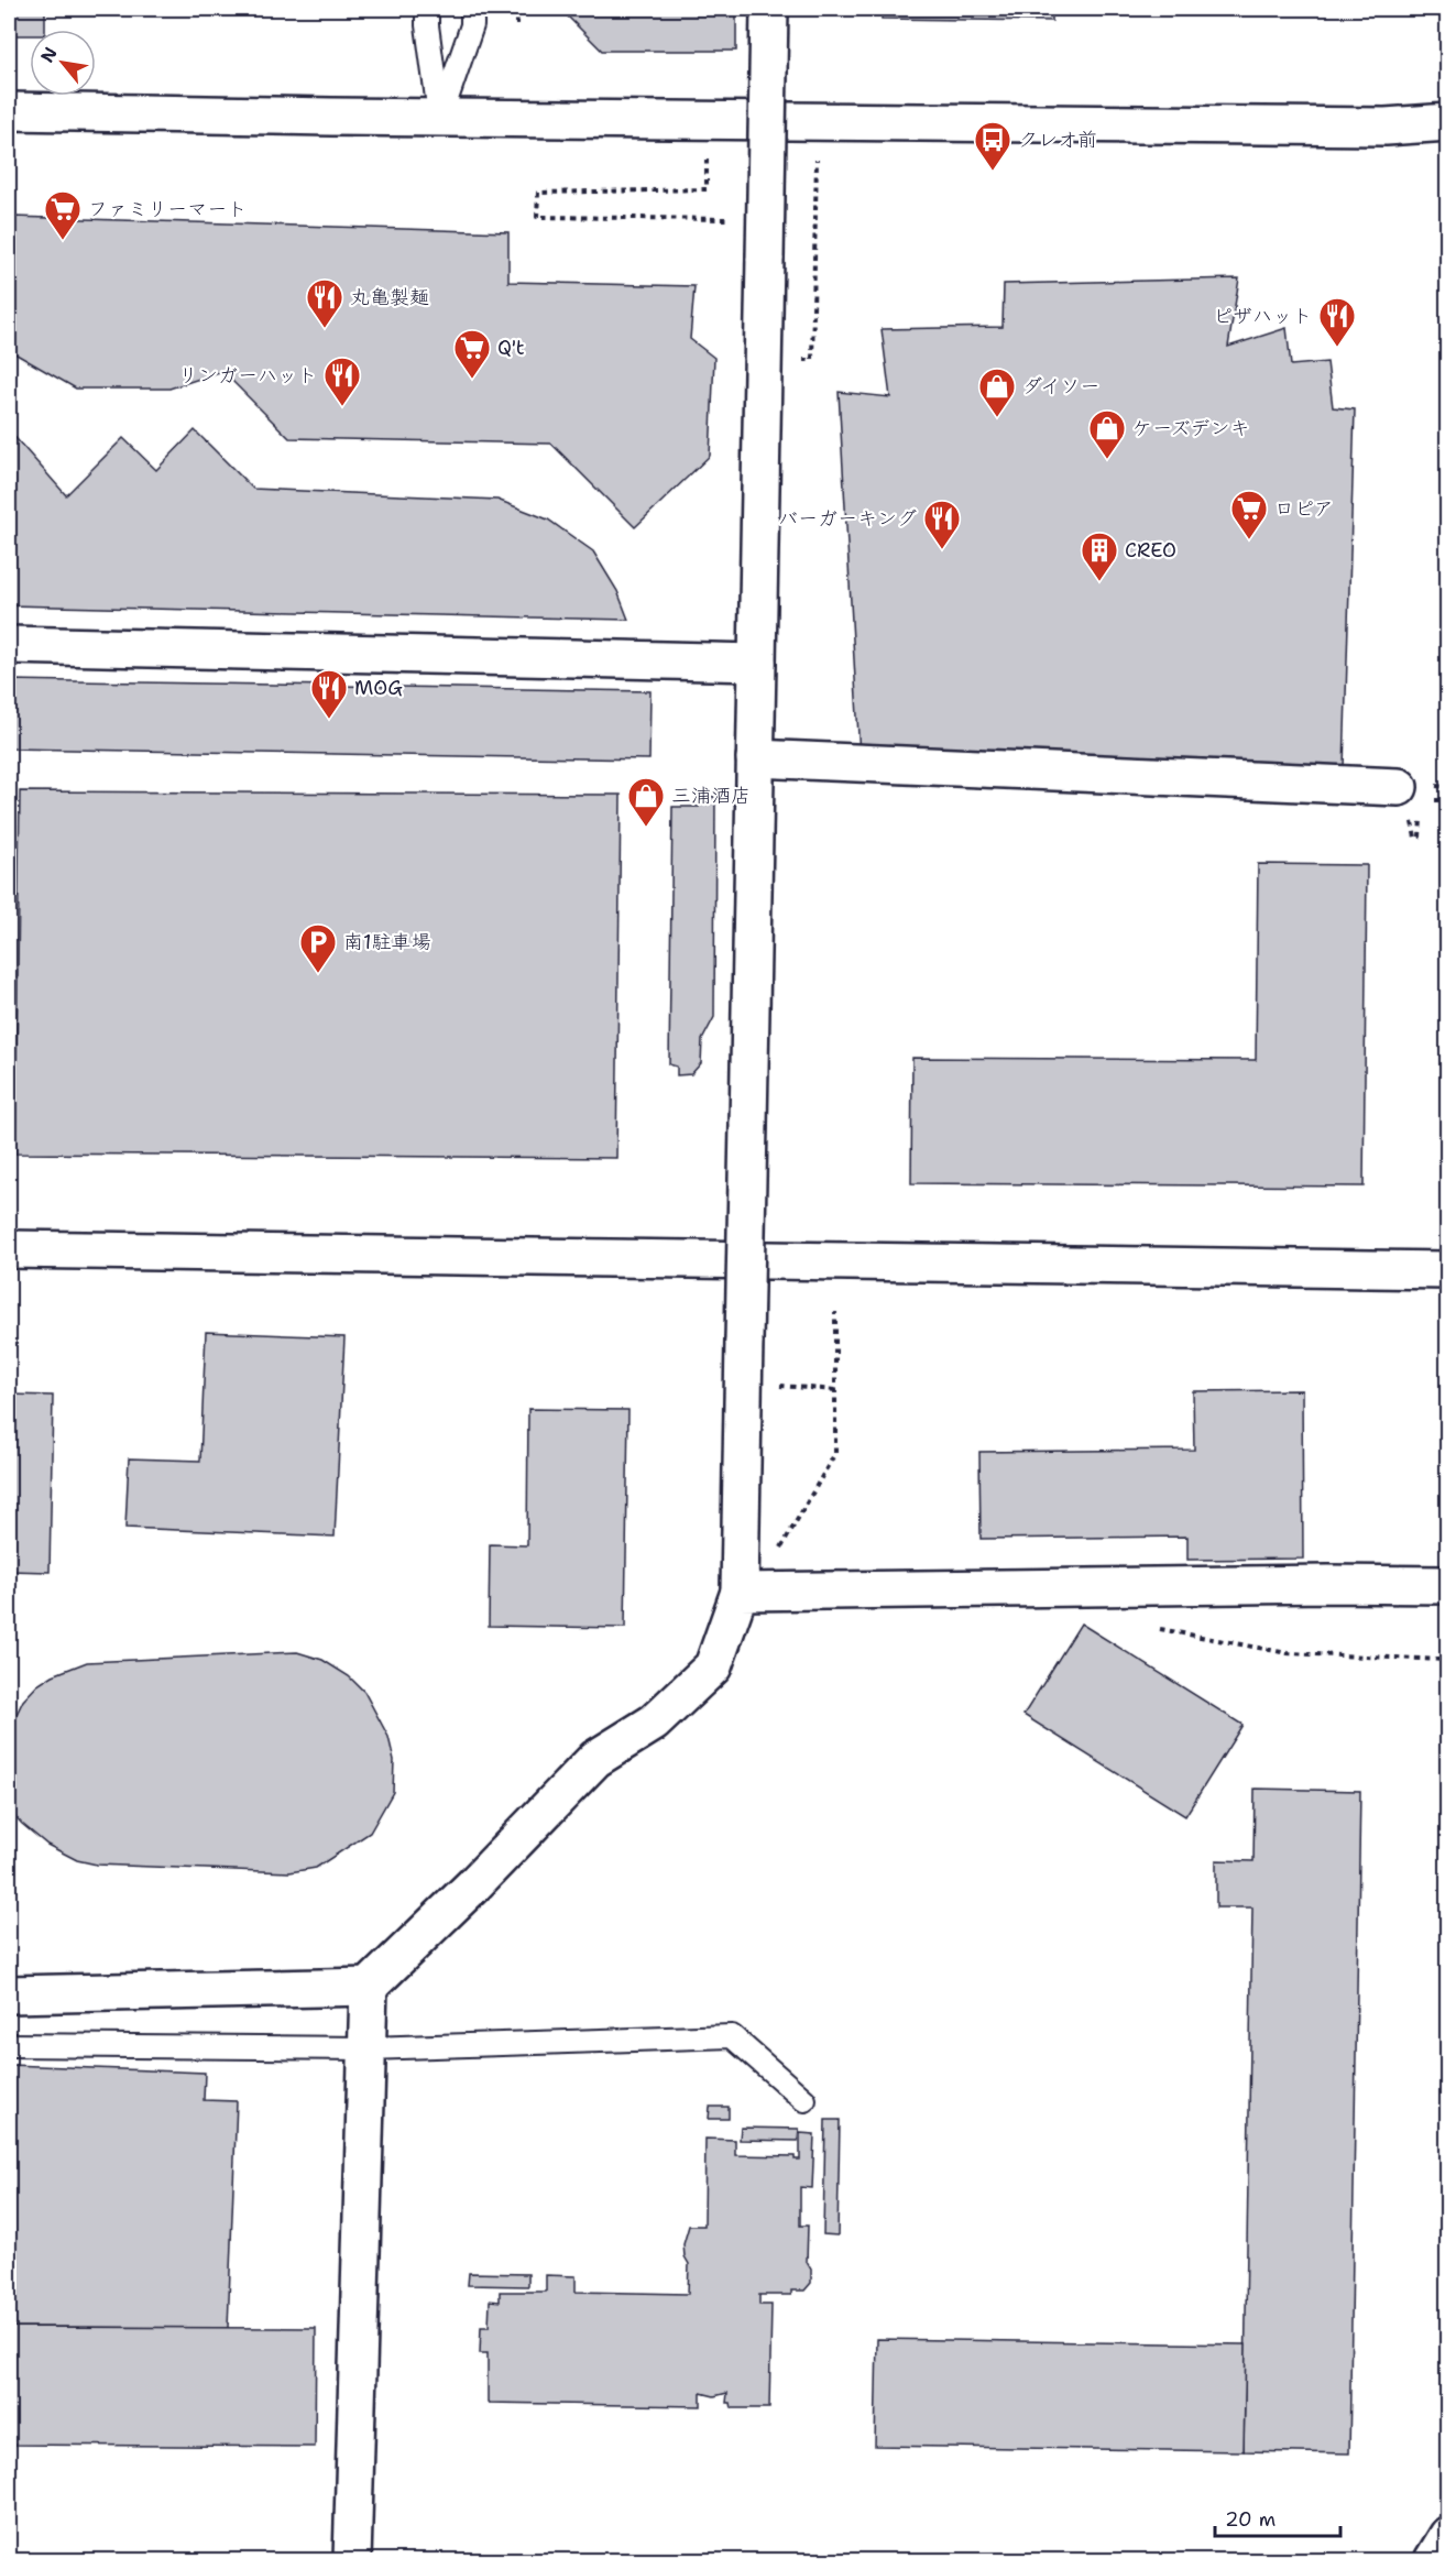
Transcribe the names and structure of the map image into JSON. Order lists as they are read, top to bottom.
{
  "places": {
    "bus stop": ["クレオ前"],
    "supermarket": ["ファミリーマート", "Q't", "ロピア"],
    "restaurant": [
      "丸亀製麺",
      "ピザハット",
      "リンガーハット",
      "バーガーキング",
      "MOG"
    ],
    "shop": ["ダイソー", "ケーズデンキ", "三浦酒店"],
    "building": ["CREO"],
    "parking": ["南1駐車場"]
  },
  "scale_bar": "20 m",
  "north": "top left"
}
